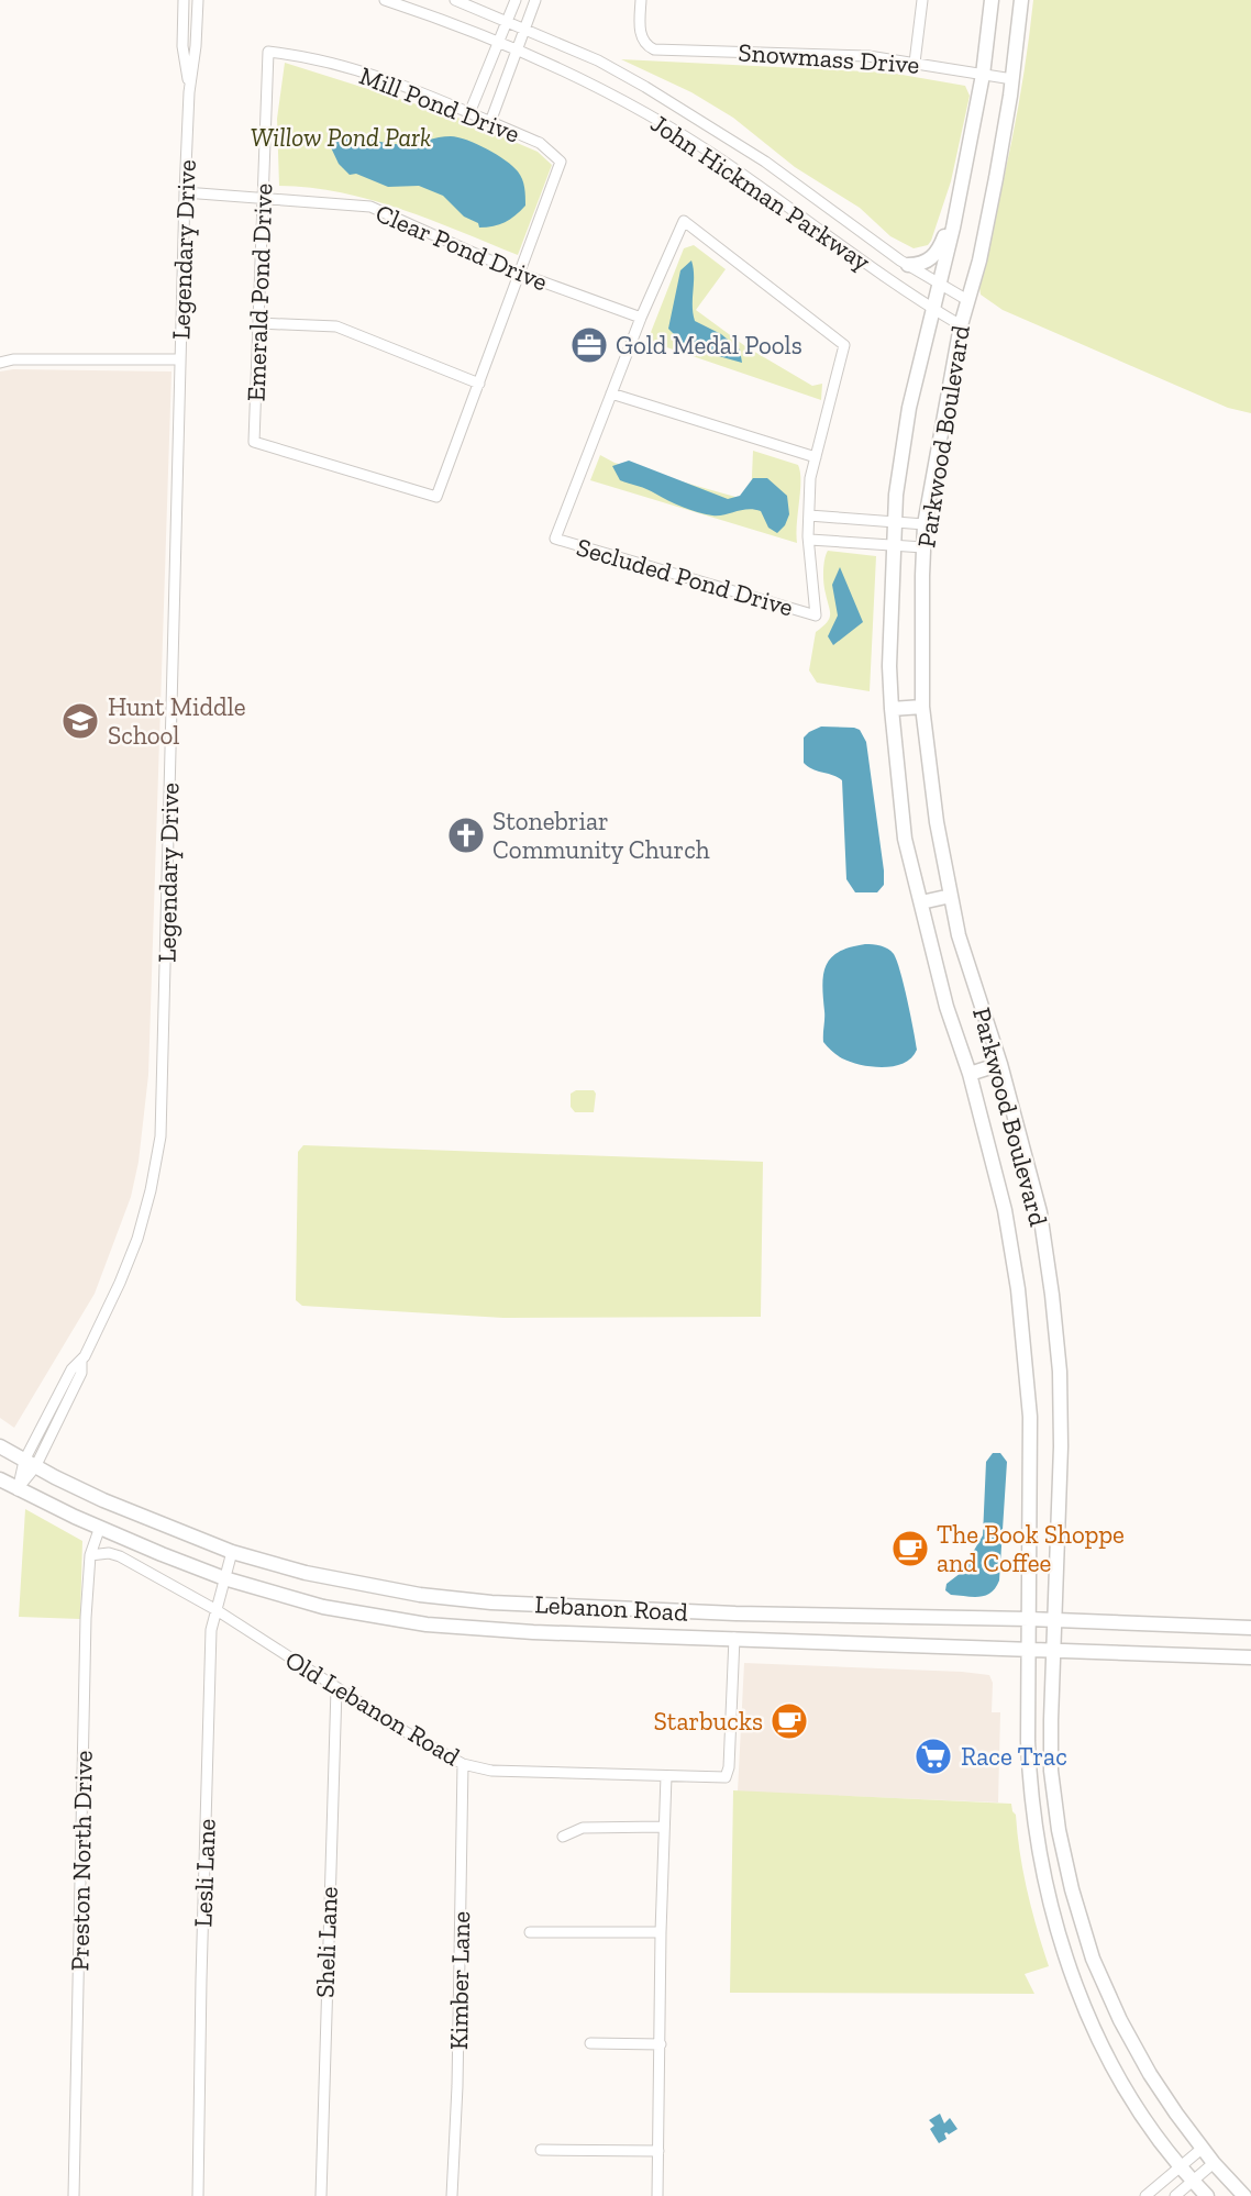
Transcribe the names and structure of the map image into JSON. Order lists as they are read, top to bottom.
{
  "streets": {
    "main road": ["Parkwood Boulevard", "Lebanon Road"],
    "street": [
      "Snowmass Drive",
      "Mill Pond Drive",
      "John Hickman Parkway",
      "Clear Pond Drive",
      "Legendary Drive",
      "Emerald Pond Drive",
      "Secluded Pond Drive",
      "Old Lebanon Road",
      "Preston North Drive",
      "Lesli Lane",
      "Sheli Lane",
      "Kimber Lane"
    ]
  },
  "crossings": [
    ["Snowmass Drive", "Parkwood Boulevard"],
    ["Mill Pond Drive", "Clear Pond Drive"],
    ["Mill Pond Drive", "Emerald Pond Drive"],
    ["John Hickman Parkway", "Parkwood Boulevard"],
    ["Clear Pond Drive", "Legendary Drive"],
    ["Clear Pond Drive", "Emerald Pond Drive"],
    ["Legendary Drive", "Lebanon Road"],
    ["Parkwood Boulevard", "Lebanon Road"],
    ["Lebanon Road", "Old Lebanon Road"],
    ["Lebanon Road", "Preston North Drive"],
    ["Lebanon Road", "Lesli Lane"],
    ["Old Lebanon Road", "Preston North Drive"],
    ["Old Lebanon Road", "Lesli Lane"],
    ["Old Lebanon Road", "Sheli Lane"],
    ["Old Lebanon Road", "Kimber Lane"]
  ],
  "parks": ["Willow Pond Park"],
  "places": {
    "office": ["Gold Medal Pools"],
    "school or university": ["Hunt Middle School"],
    "church": ["Stonebriar Community Church"],
    "cafe": ["The Book Shoppe and Coffee", "Starbucks"],
    "supermarket": ["Race Trac"]
  }
}
